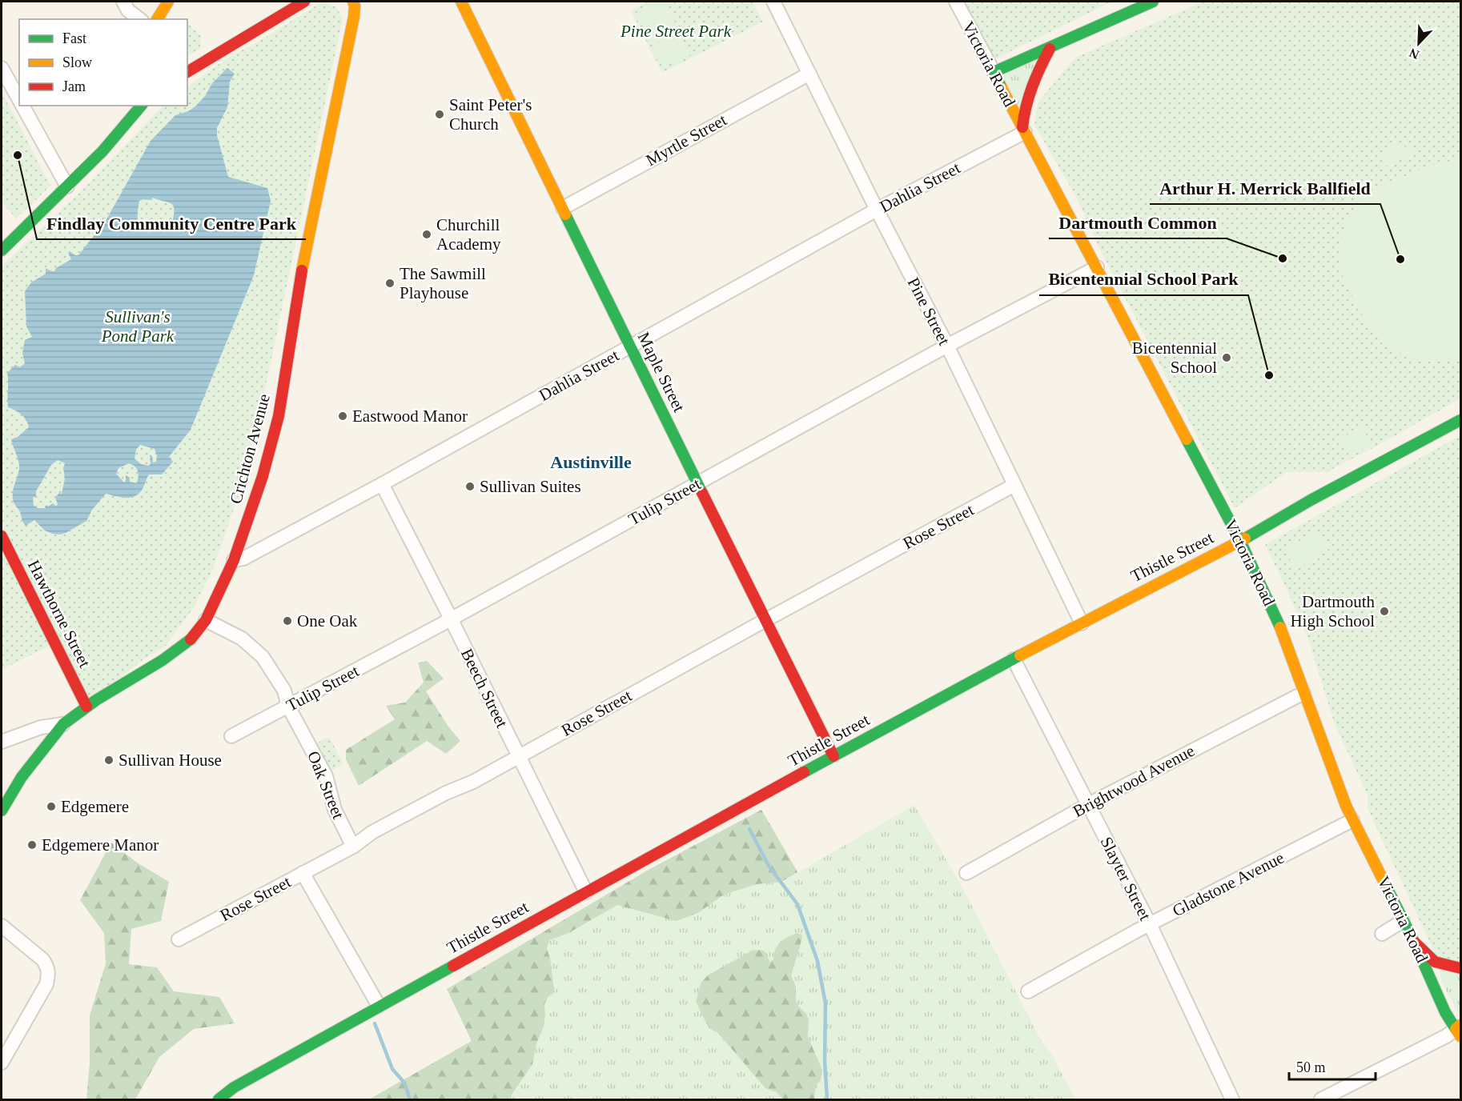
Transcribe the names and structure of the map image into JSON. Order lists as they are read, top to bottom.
{
  "streets": {
    "street": [
      "Victoria Road",
      "Myrtle Street",
      "Dahlia Street",
      "Pine Street",
      "Maple Street",
      "Crichton Avenue",
      "Tulip Street",
      "Rose Street",
      "Thistle Street",
      "Hawthorne Street",
      "Beech Street",
      "Brightwood Avenue",
      "Oak Street",
      "Slayter Street",
      "Gladstone Avenue"
    ]
  },
  "crossings": [
    ["Victoria Road", "Dahlia Street"],
    ["Victoria Road", "Tulip Street"],
    ["Victoria Road", "Thistle Street"],
    ["Victoria Road", "Brightwood Avenue"],
    ["Victoria Road", "Gladstone Avenue"],
    ["Myrtle Street", "Pine Street"],
    ["Myrtle Street", "Maple Street"],
    ["Dahlia Street", "Pine Street"],
    ["Dahlia Street", "Maple Street"],
    ["Dahlia Street", "Crichton Avenue"],
    ["Dahlia Street", "Beech Street"],
    ["Pine Street", "Tulip Street"],
    ["Pine Street", "Rose Street"],
    ["Pine Street", "Thistle Street"],
    ["Maple Street", "Tulip Street"],
    ["Maple Street", "Rose Street"],
    ["Maple Street", "Thistle Street"],
    ["Crichton Avenue", "Hawthorne Street"],
    ["Crichton Avenue", "Oak Street"],
    ["Tulip Street", "Beech Street"],
    ["Tulip Street", "Oak Street"],
    ["Rose Street", "Beech Street"],
    ["Rose Street", "Oak Street"],
    ["Thistle Street", "Beech Street"],
    ["Thistle Street", "Slayter Street"],
    ["Brightwood Avenue", "Slayter Street"],
    ["Slayter Street", "Gladstone Avenue"]
  ],
  "districts": ["Austinville"],
  "parks": ["Pine Street Park", "Sullivan's Pond Park"],
  "places": [
    "Saint Peter's Church",
    "Findlay Community Centre Park",
    "Churchill Academy",
    "Dartmouth Common",
    "Arthur H. Merrick Ballfield",
    "The Sawmill Playhouse",
    "Bicentennial School",
    "Bicentennial School Park",
    "Eastwood Manor",
    "Sullivan Suites",
    "Dartmouth High School",
    "One Oak",
    "Sullivan House",
    "Edgemere",
    "Edgemere Manor"
  ],
  "legend": ["Fast", "Slow", "Jam"],
  "scale_bar": "50 m",
  "north": "bottom left"
}
